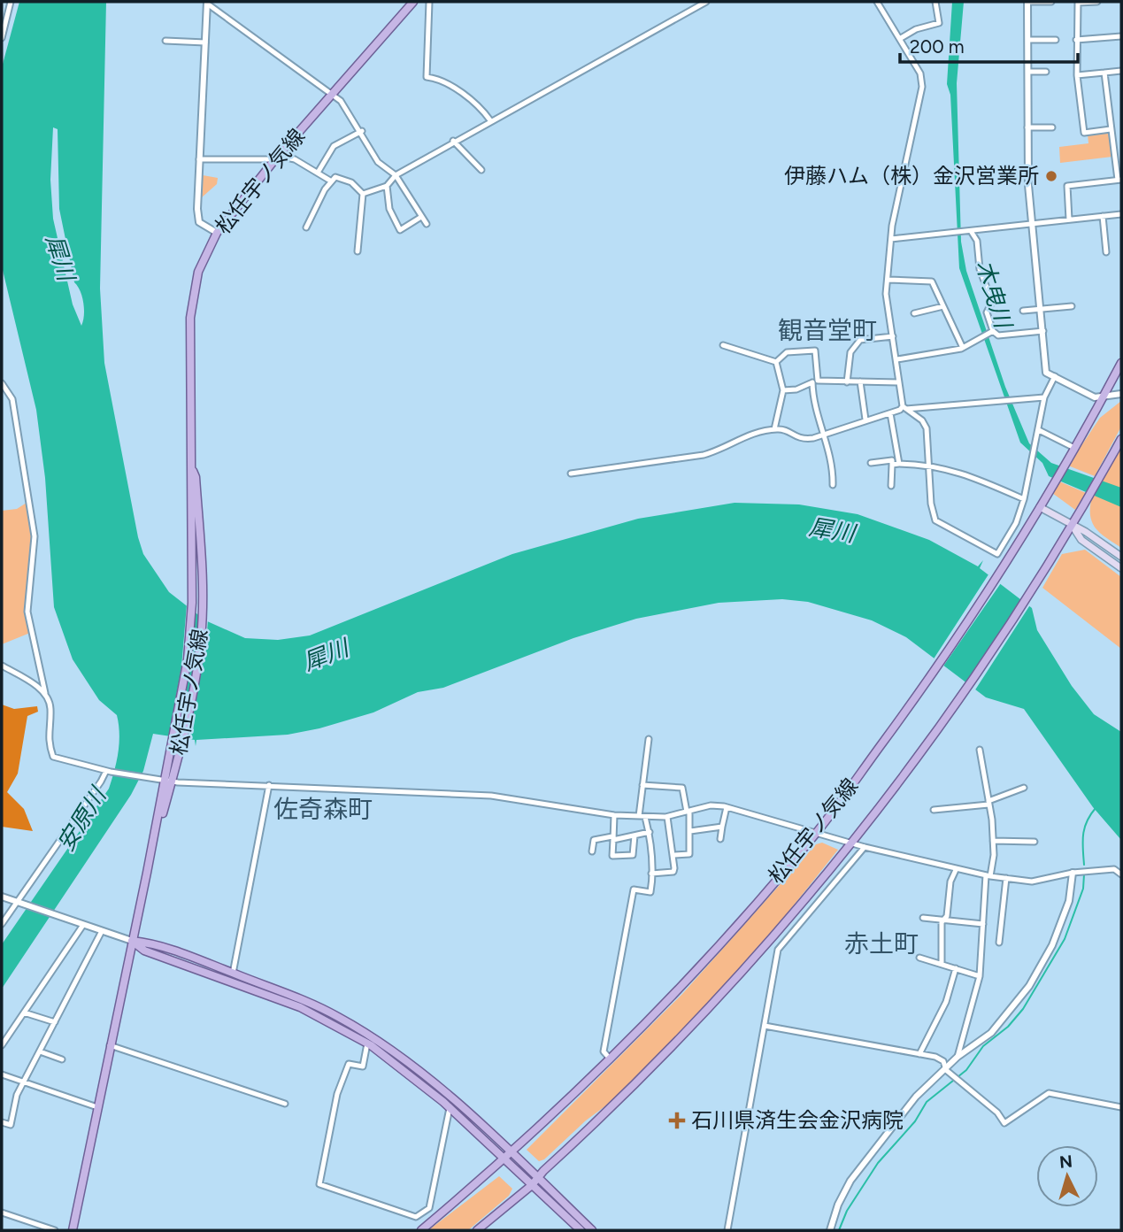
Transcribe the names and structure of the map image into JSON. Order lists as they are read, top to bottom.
{
  "streets": {
    "main road": ["松任宇ノ気線"]
  },
  "districts": ["観音堂町", "佐奇森町", "赤土町"],
  "water": ["犀川", "木曳川", "安原川"],
  "places": {
    "other": ["伊藤ハム（株）金沢営業所"],
    "health": ["石川県済生会金沢病院"]
  },
  "scale_bar": "200 m",
  "north": "top"
}
